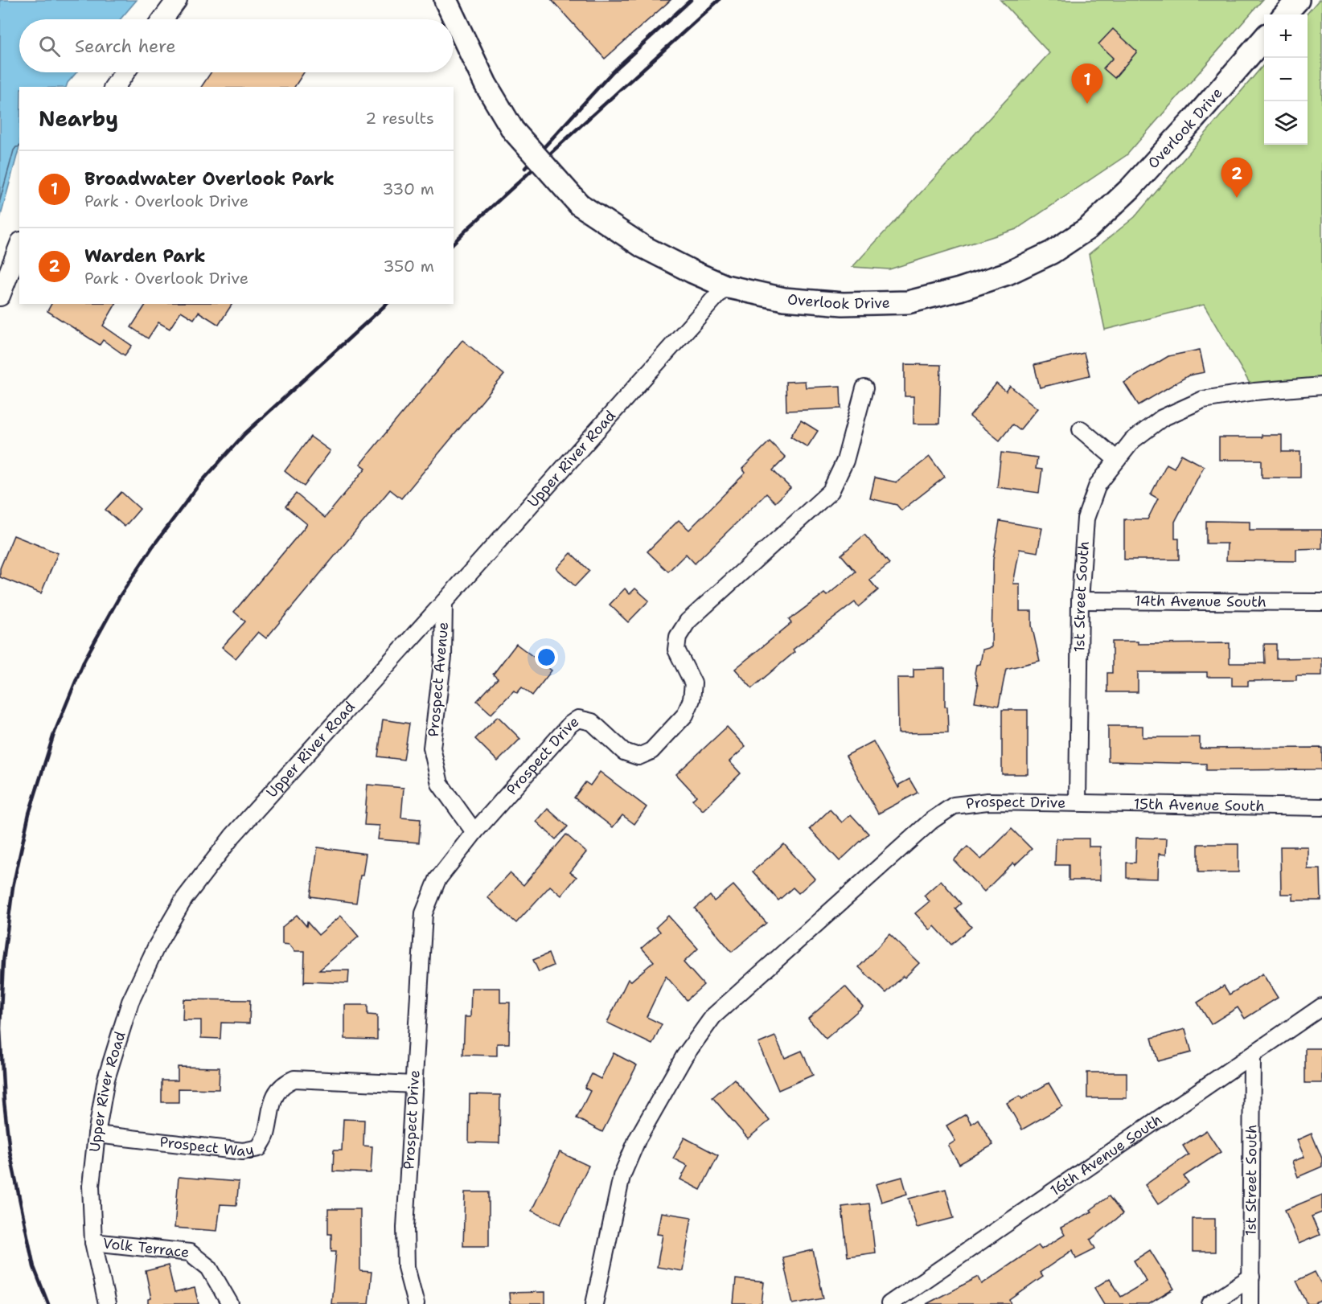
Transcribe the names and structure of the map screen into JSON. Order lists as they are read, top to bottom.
{
  "streets": {
    "main road": ["Overlook Drive"],
    "street": [
      "Upper River Road",
      "1st Street South",
      "14th Avenue South",
      "Prospect Avenue",
      "Prospect Drive",
      "15th Avenue South",
      "Prospect Way",
      "16th Avenue South",
      "Volk Terrace"
    ]
  },
  "crossings": [
    ["Overlook Drive", "Upper River Road"],
    ["Upper River Road", "Prospect Avenue"],
    ["Upper River Road", "Prospect Way"],
    ["Upper River Road", "Volk Terrace"],
    ["1st Street South", "14th Avenue South"],
    ["1st Street South", "Prospect Drive"],
    ["1st Street South", "15th Avenue South"],
    ["1st Street South", "16th Avenue South"],
    ["Prospect Avenue", "Prospect Drive"],
    ["Prospect Drive", "15th Avenue South"],
    ["Prospect Drive", "Prospect Way"]
  ],
  "page": {
    "map_buttons": ["+", "−"],
    "search": "Search here",
    "pins": ["1", "2"],
    "heading": ["Nearby", "2 results"],
    "list": [
      {
        "mark": "1",
        "name": "Broadwater Overlook Park",
        "note": "Park · Overlook Drive",
        "value": "330 m"
      },
      {
        "mark": "2",
        "name": "Warden Park",
        "note": "Park · Overlook Drive",
        "value": "350 m"
      }
    ]
  }
}
